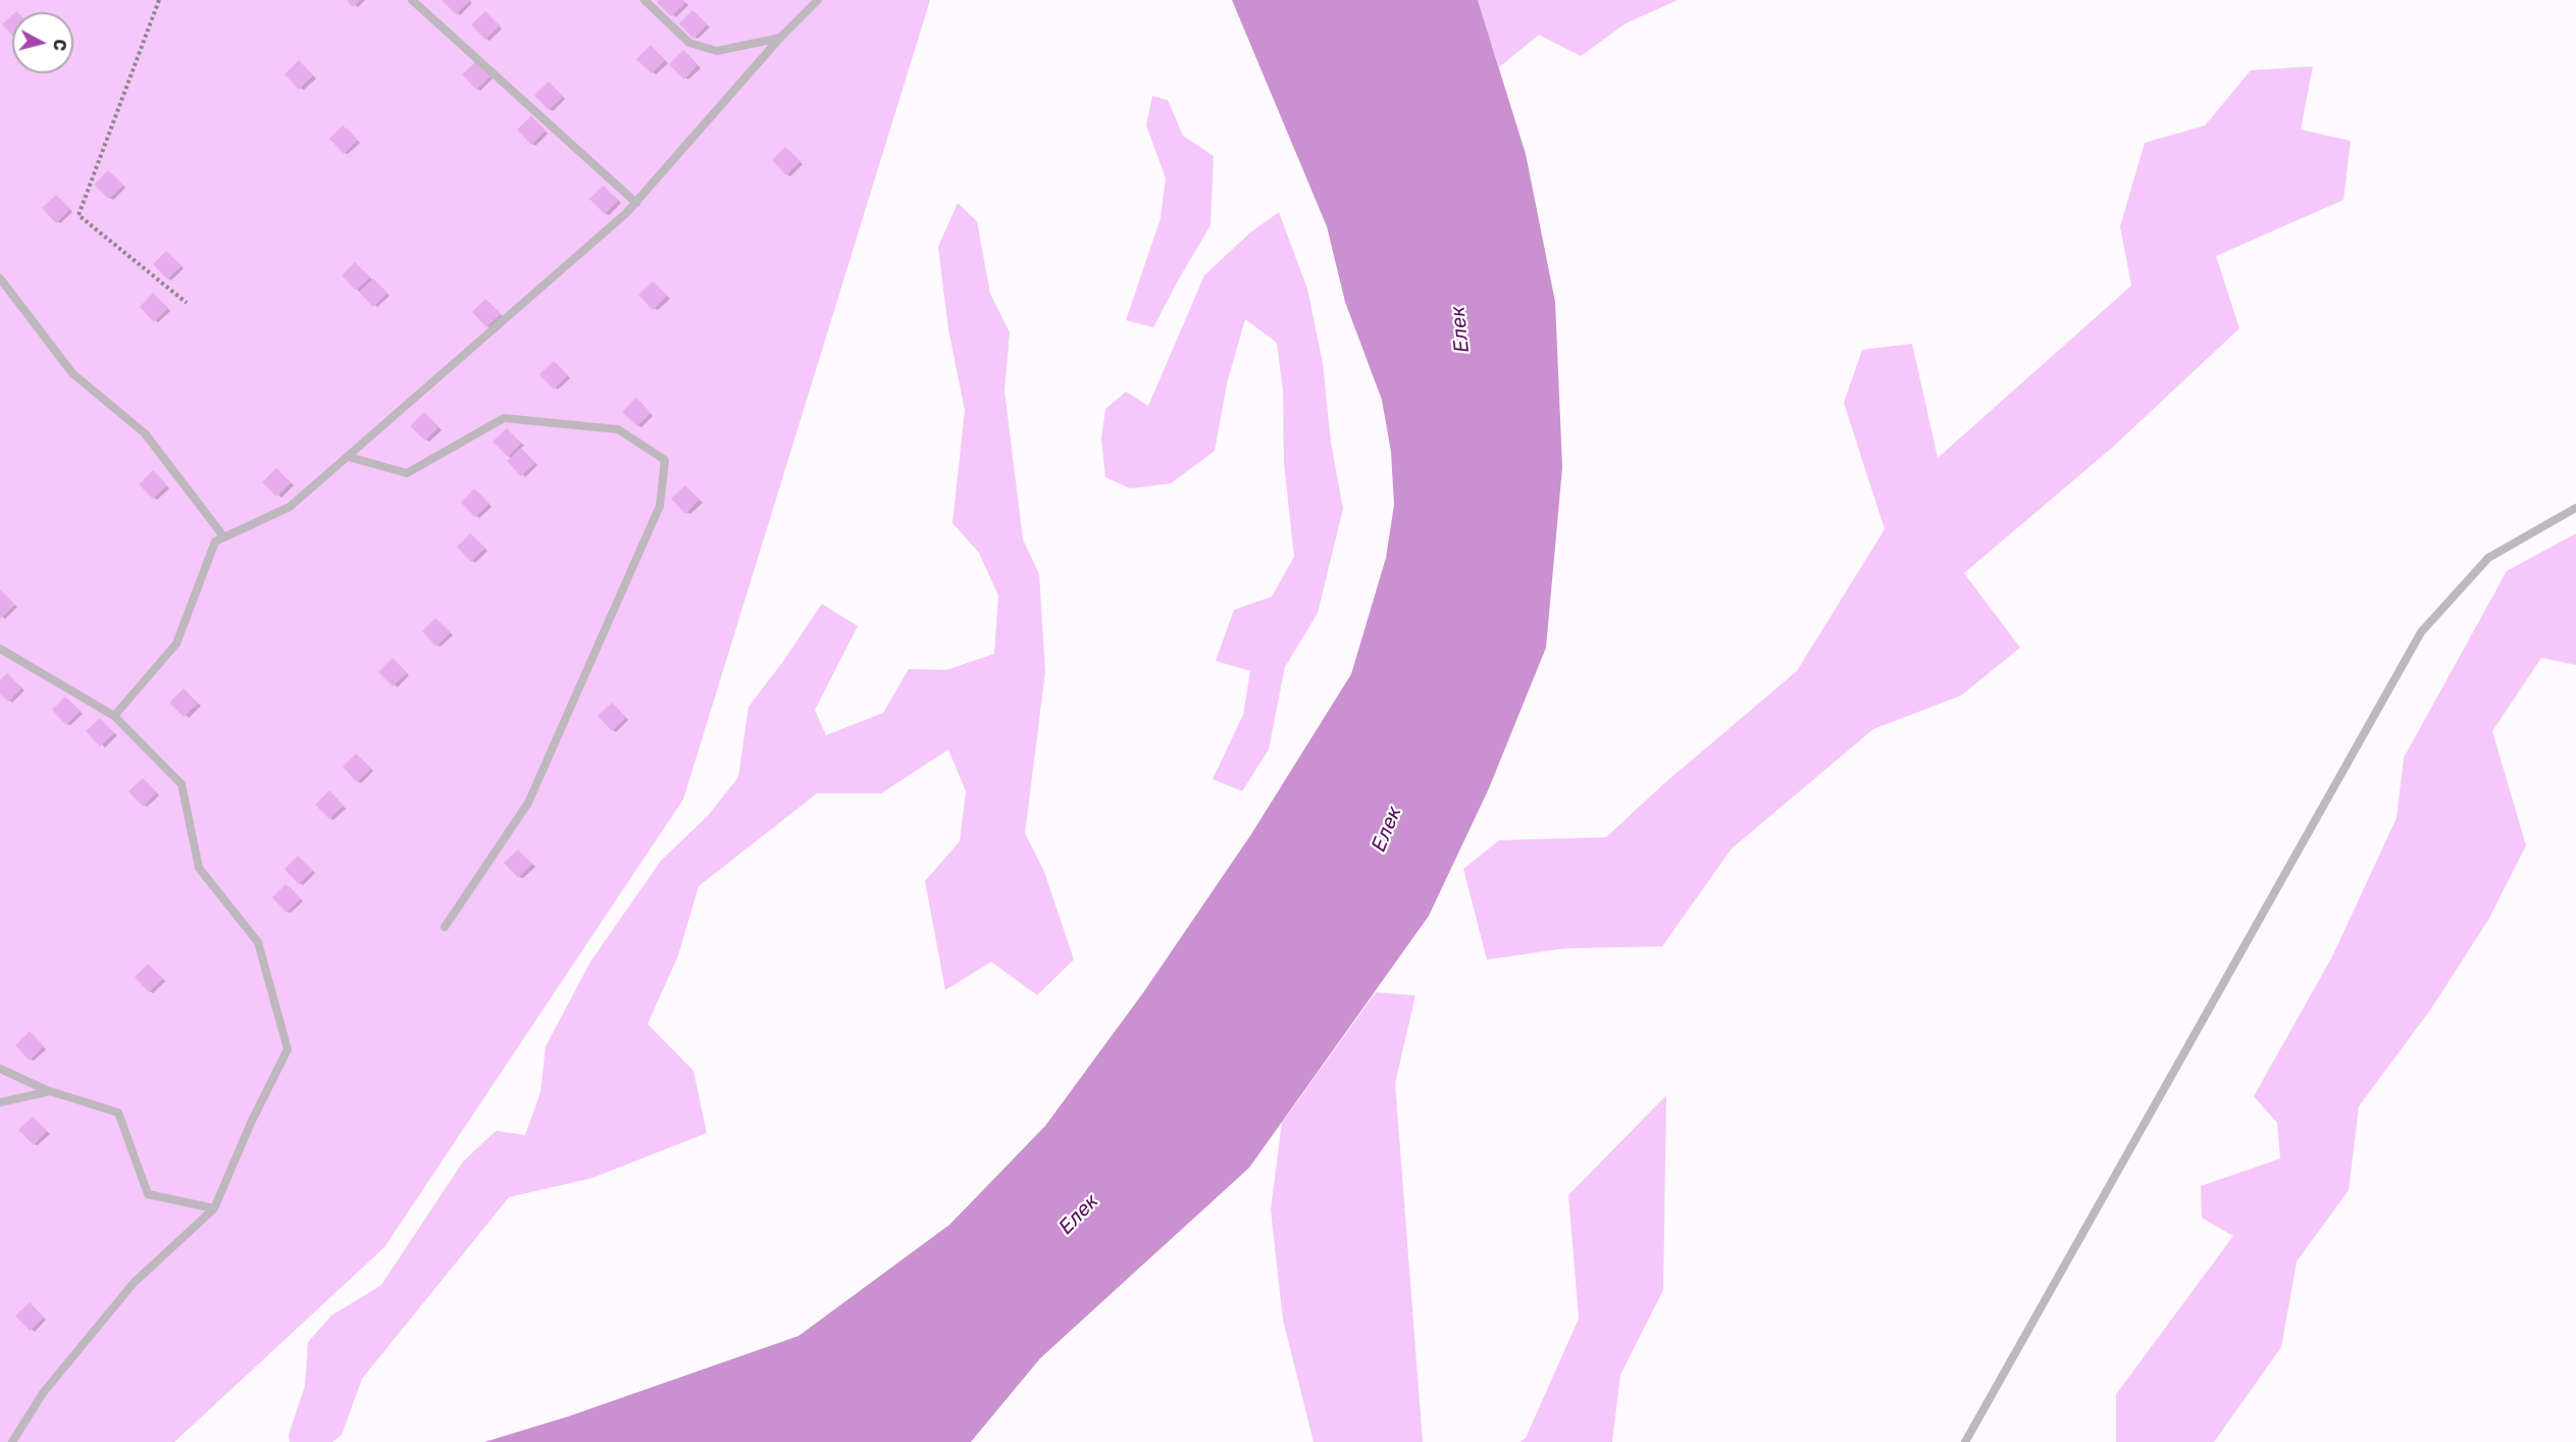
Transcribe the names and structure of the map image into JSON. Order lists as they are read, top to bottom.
{
  "water": ["Елек"],
  "north": "right"
}
